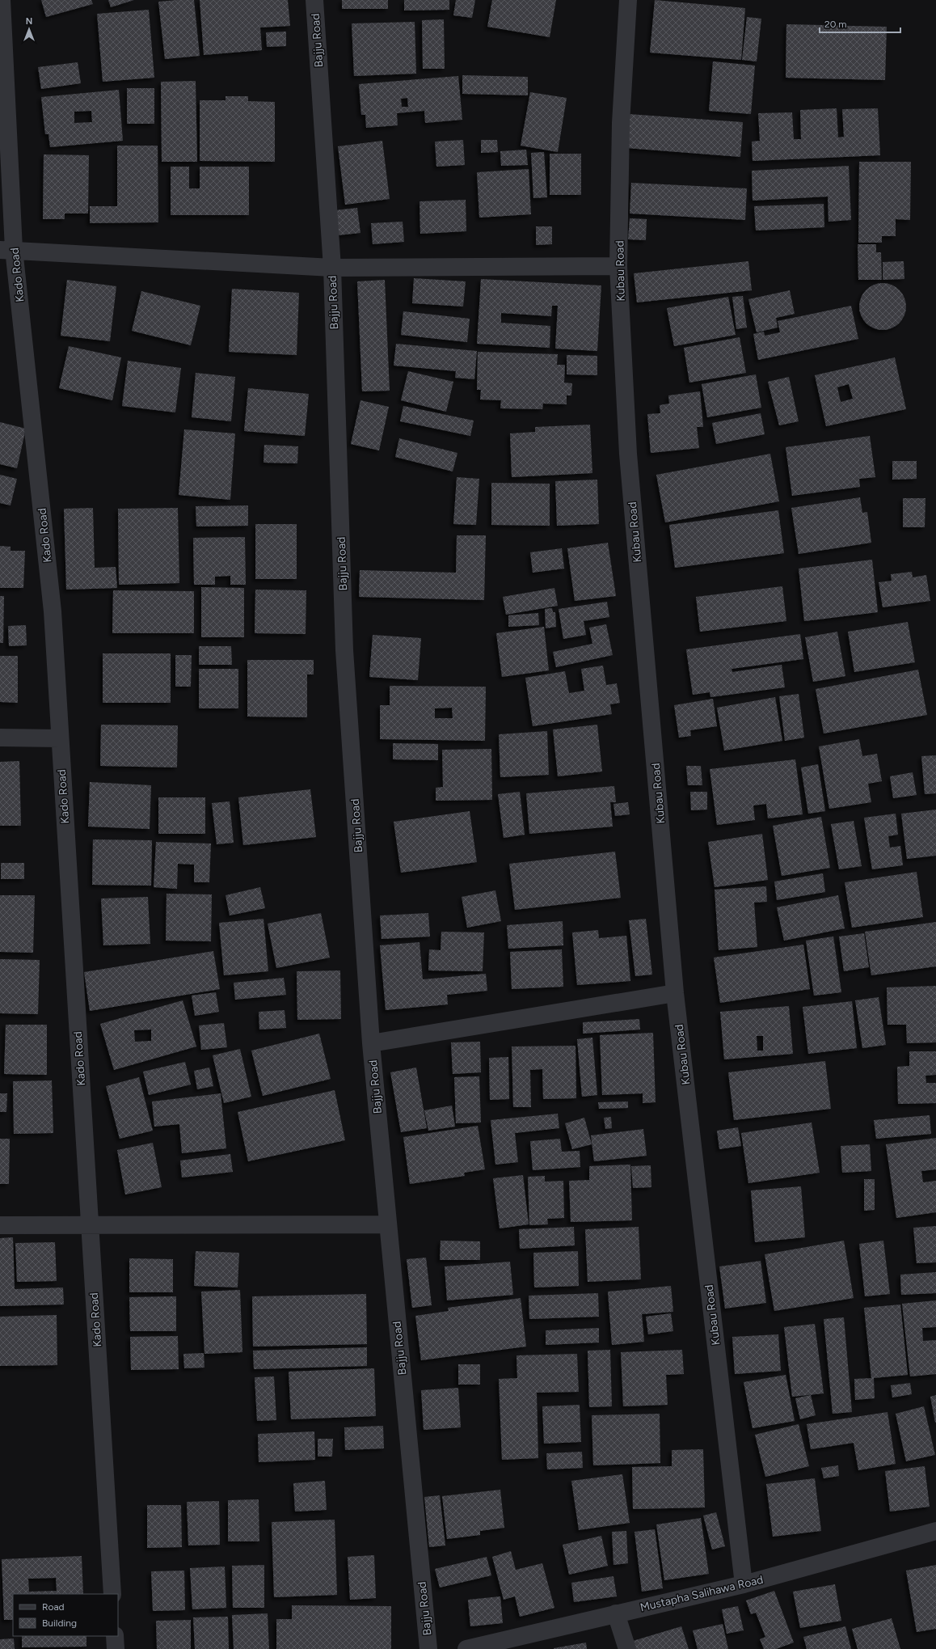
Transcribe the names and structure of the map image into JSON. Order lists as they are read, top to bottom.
{
  "streets": {
    "street": [
      "Bajju Road",
      "Kubau Road",
      "Kado Road",
      "Mustapha Salihawa Road"
    ]
  },
  "crossings": [
    ["Kubau Road", "Mustapha Salihawa Road"]
  ],
  "legend": ["Road", "Building"],
  "scale_bar": "20 m",
  "north": "top"
}
